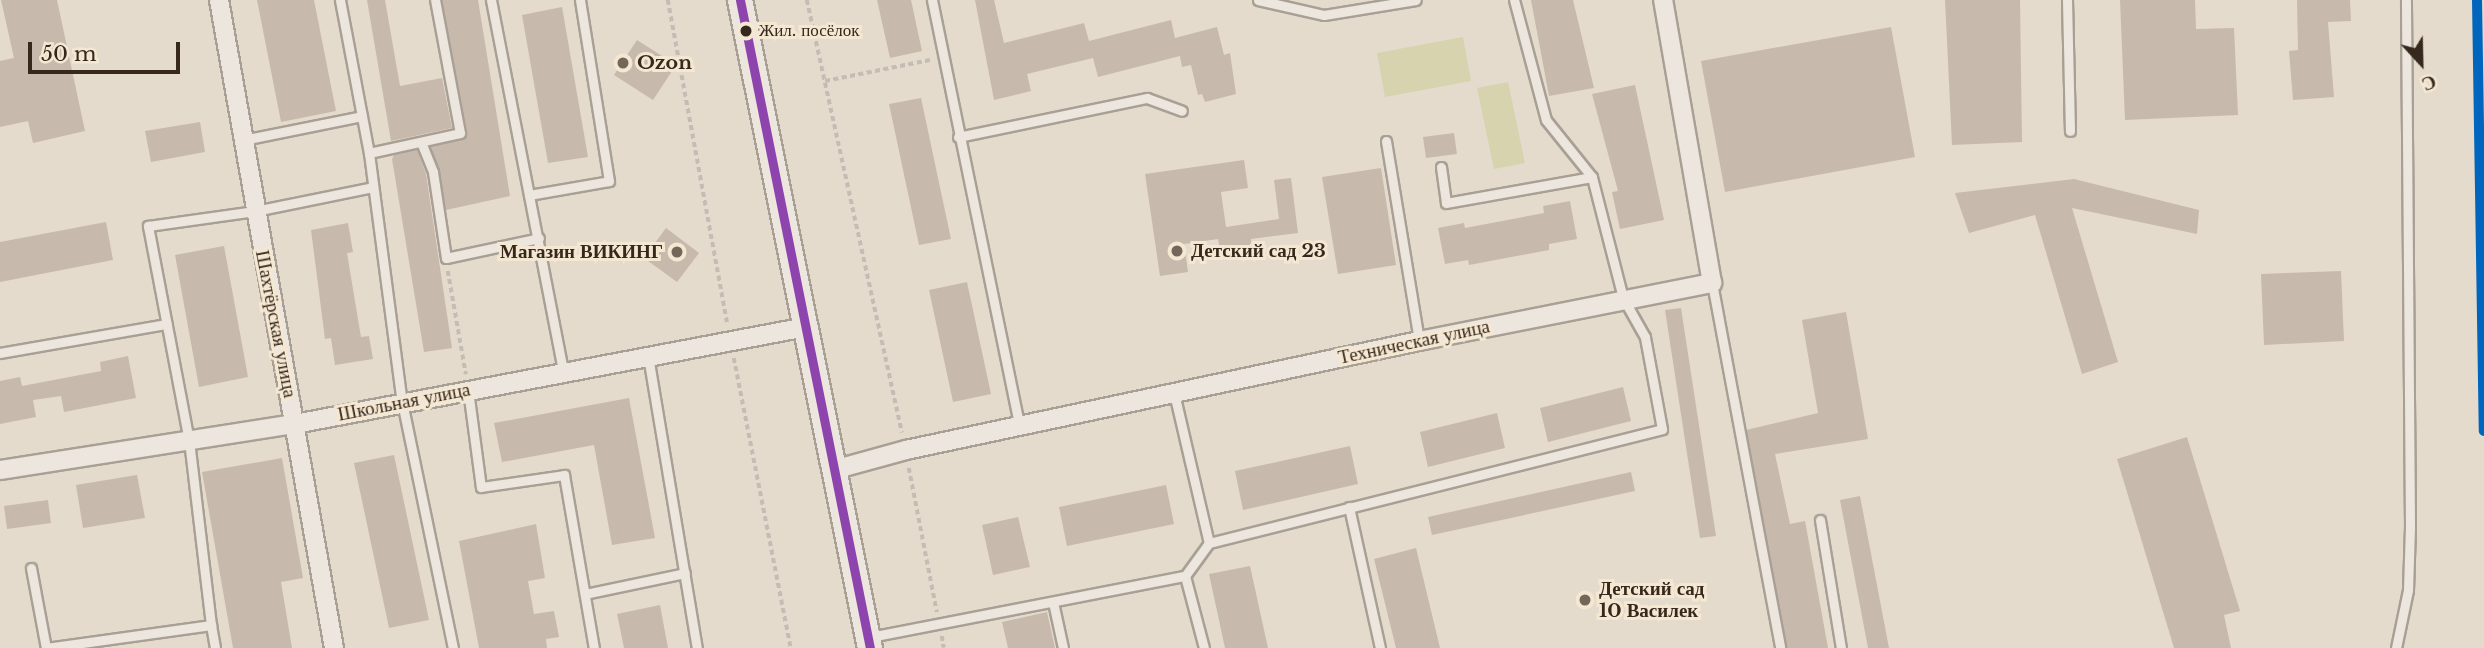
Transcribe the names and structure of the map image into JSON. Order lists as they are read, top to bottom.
{
  "streets": {
    "street": ["Шахтёрская улица", "Техническая улица", "Школьная улица"]
  },
  "crossings": [
    ["Шахтёрская улица", "Школьная улица"]
  ],
  "places": [
    "Жил. посёлок",
    "Ozon",
    "Детский сад 23",
    "Магазин ВИКИНГ",
    "Детский сад 10 Василек"
  ],
  "scale_bar": "50 m",
  "north": "bottom"
}
